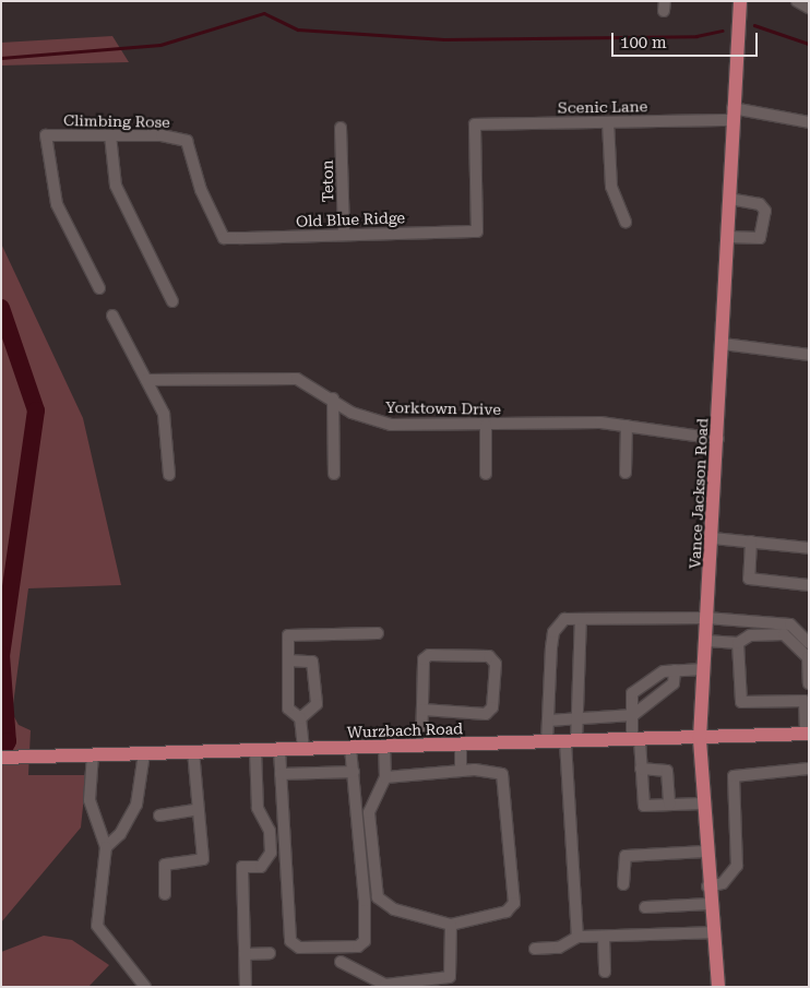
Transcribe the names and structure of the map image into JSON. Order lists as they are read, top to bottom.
{
  "streets": {
    "main road": ["Vance Jackson Road", "Wurzbach Road"],
    "street": [
      "Scenic Lane",
      "Climbing Rose",
      "Teton",
      "Old Blue Ridge",
      "Yorktown Drive"
    ]
  },
  "crossings": [
    ["Scenic Lane", "Old Blue Ridge"],
    ["Scenic Lane", "Vance Jackson Road"],
    ["Climbing Rose", "Old Blue Ridge"],
    ["Teton", "Old Blue Ridge"],
    ["Yorktown Drive", "Vance Jackson Road"],
    ["Vance Jackson Road", "Wurzbach Road"]
  ],
  "scale_bar": "100 m"
}
